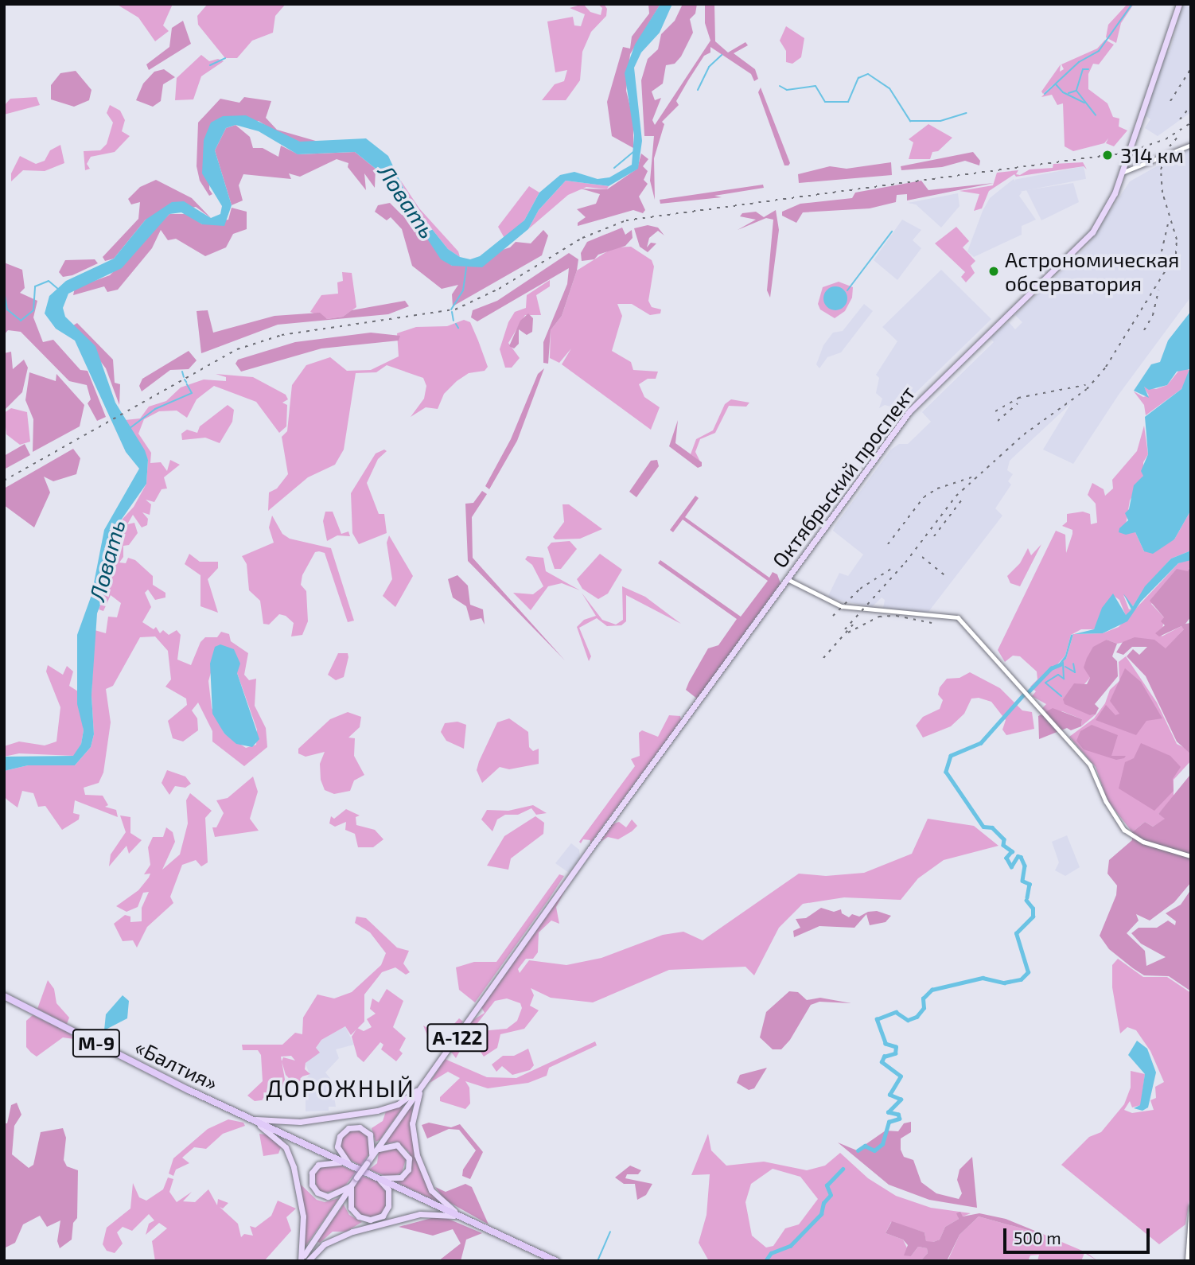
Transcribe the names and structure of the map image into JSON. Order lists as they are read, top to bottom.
{
  "streets": {
    "highway": ["М-9", "«Балтия»"],
    "main road": ["Октябрьский проспект", "А-122"]
  },
  "crossings": [
    ["Октябрьский проспект", "А-122"],
    ["М-9", "«Балтия»"]
  ],
  "districts": ["ДОРОЖНЫЙ"],
  "water": ["Ловать"],
  "places": ["314 км", "Aстрономическая обсерватория"],
  "scale_bar": "500 m"
}
